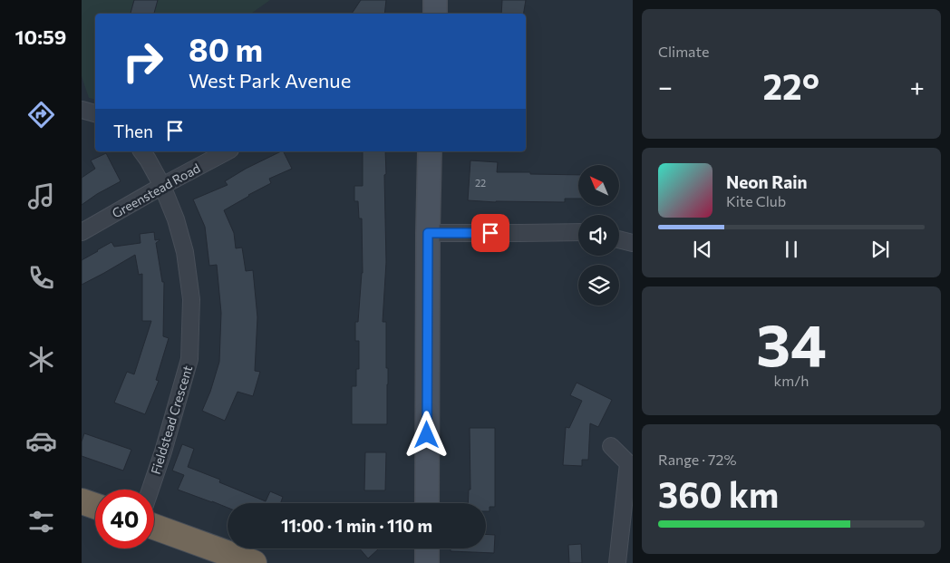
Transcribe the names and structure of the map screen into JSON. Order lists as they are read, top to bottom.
{
  "streets": {
    "street": ["Greenstead Road", "Fieldstead Crescent"]
  },
  "crossings": [
    ["Greenstead Road", "Fieldstead Crescent"]
  ],
  "house_numbers": ["22"],
  "north": "top left",
  "page": {
    "tabs": "10:59",
    "tile": [
      "Climate",
      ["34", "km/h"],
      ["Range · 72%", "360 km"]
    ],
    "turn": ["80 m", "West Park Avenue"],
    "heat": ["−", "22°", "+"],
    "then": "Then",
    "song": ["Neon Rain", "Kite Club"],
    "limit": "40",
    "trip": "11:00 · 1 min · 110 m"
  }
}
